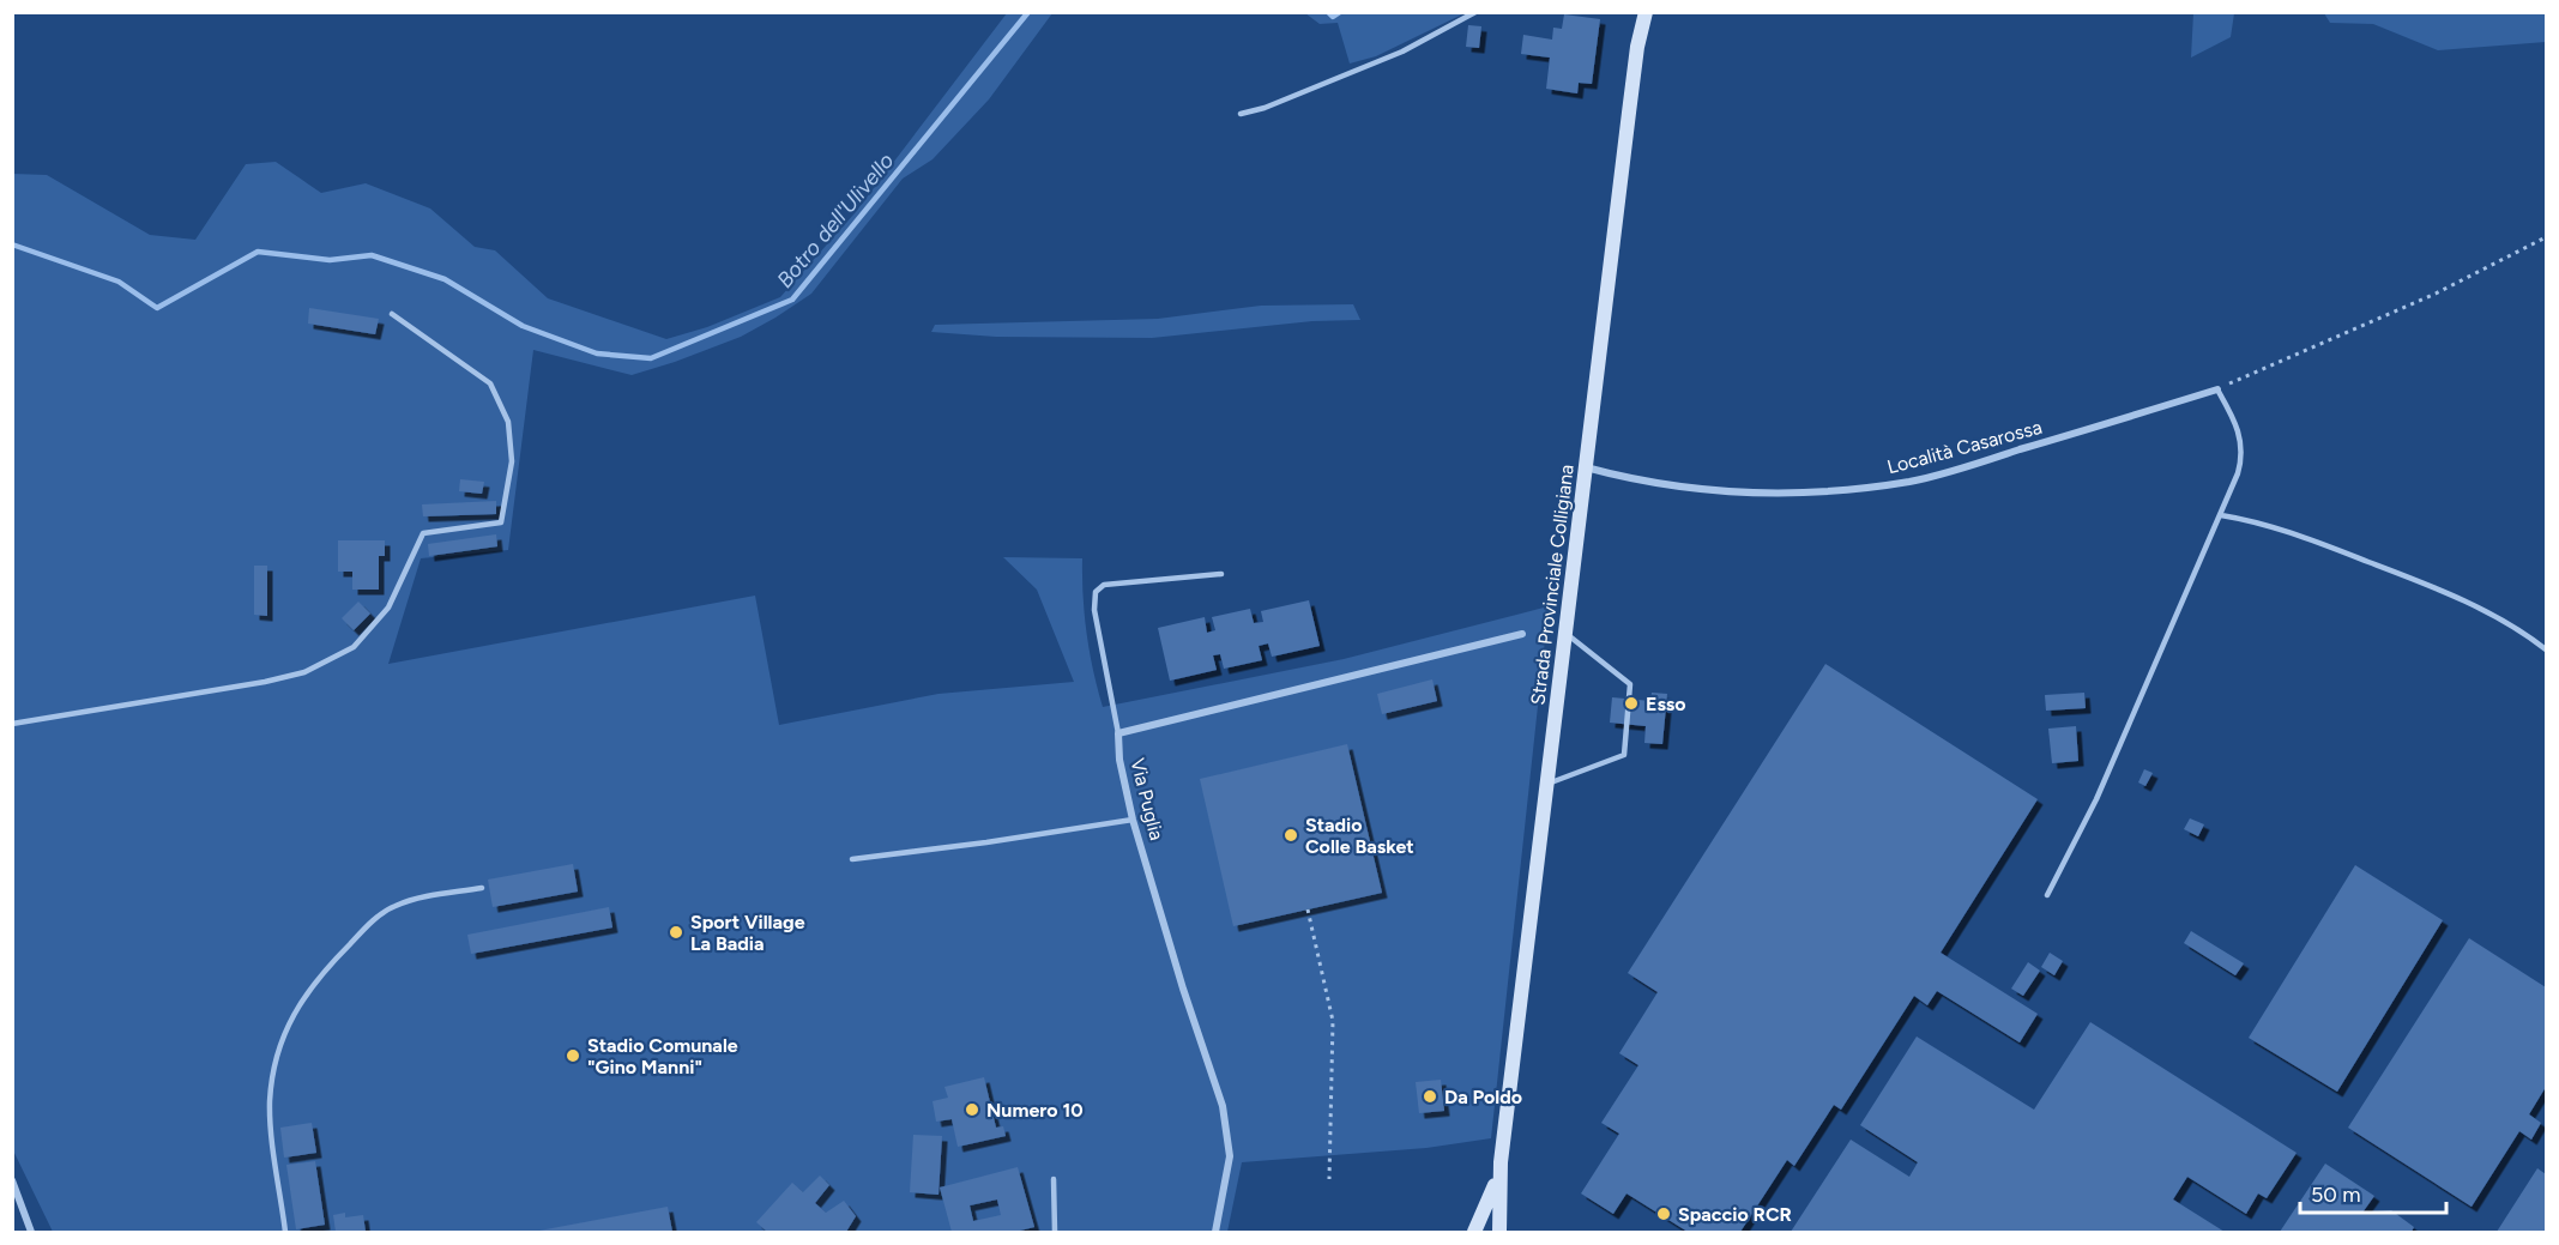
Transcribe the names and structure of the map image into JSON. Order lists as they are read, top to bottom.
{
  "streets": {
    "main road": ["Strada Provinciale Colligiana"],
    "street": ["Località Casarossa", "Via Puglia"]
  },
  "crossings": [
    ["Località Casarossa", "Strada Provinciale Colligiana"]
  ],
  "water": ["Botro dell'Ulivello"],
  "places": [
    "Esso",
    "Stadio Colle Basket",
    "Sport Village La Badia",
    "Stadio Comunale \"Gino Manni\"",
    "Da Poldo",
    "Numero 10",
    "Spaccio RCR"
  ],
  "scale_bar": "50 m"
}
